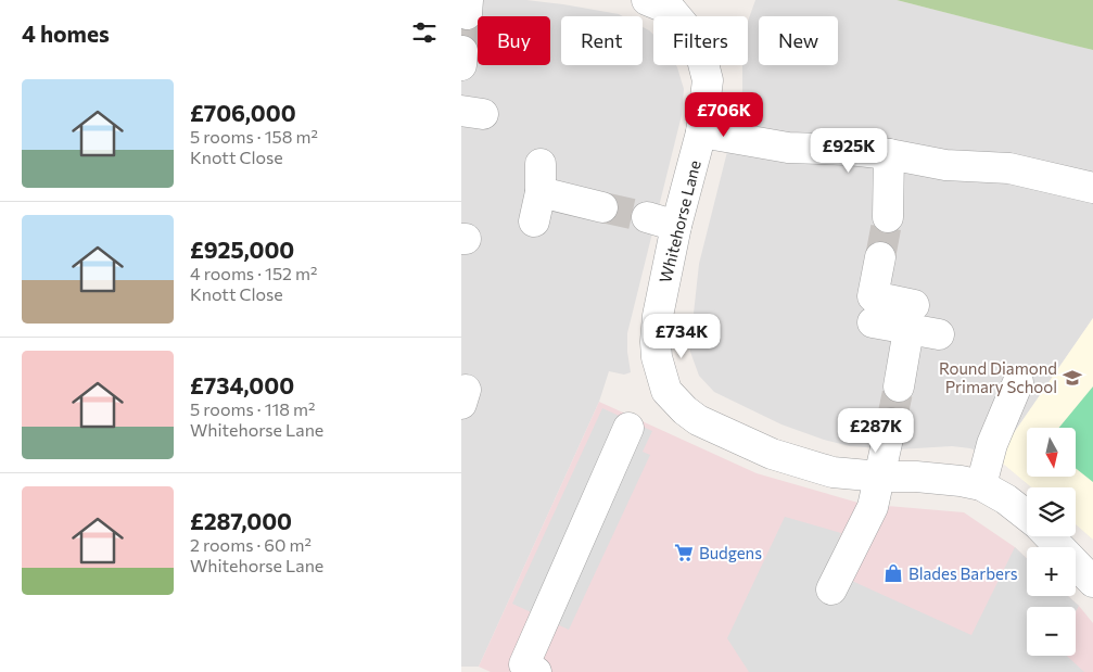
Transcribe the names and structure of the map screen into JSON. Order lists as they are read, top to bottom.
{
  "streets": {
    "street": ["Whitehorse Lane"]
  },
  "places": {
    "school or university": ["Round Diamond Primary School"],
    "supermarket": ["Budgens"],
    "shop": ["Blades Barbers"]
  },
  "north": "bottom",
  "page": {
    "heading": "4 homes",
    "chip": [
      "Buy",
      "Rent",
      "Filters",
      "New"
    ],
    "list": [
      {
        "name": "£706,000",
        "note": "5 rooms · 158 m² · Knott Close"
      },
      {
        "name": "£925,000",
        "note": "4 rooms · 152 m² · Knott Close"
      },
      {
        "name": "£734,000",
        "note": "5 rooms · 118 m² · Whitehorse Lane"
      },
      {
        "name": "£287,000",
        "note": "2 rooms · 60 m² · Whitehorse Lane"
      }
    ],
    "price": [
      "£706K",
      "£925K",
      "£734K",
      "£287K"
    ],
    "map_buttons": ["+", "−"]
  }
}
